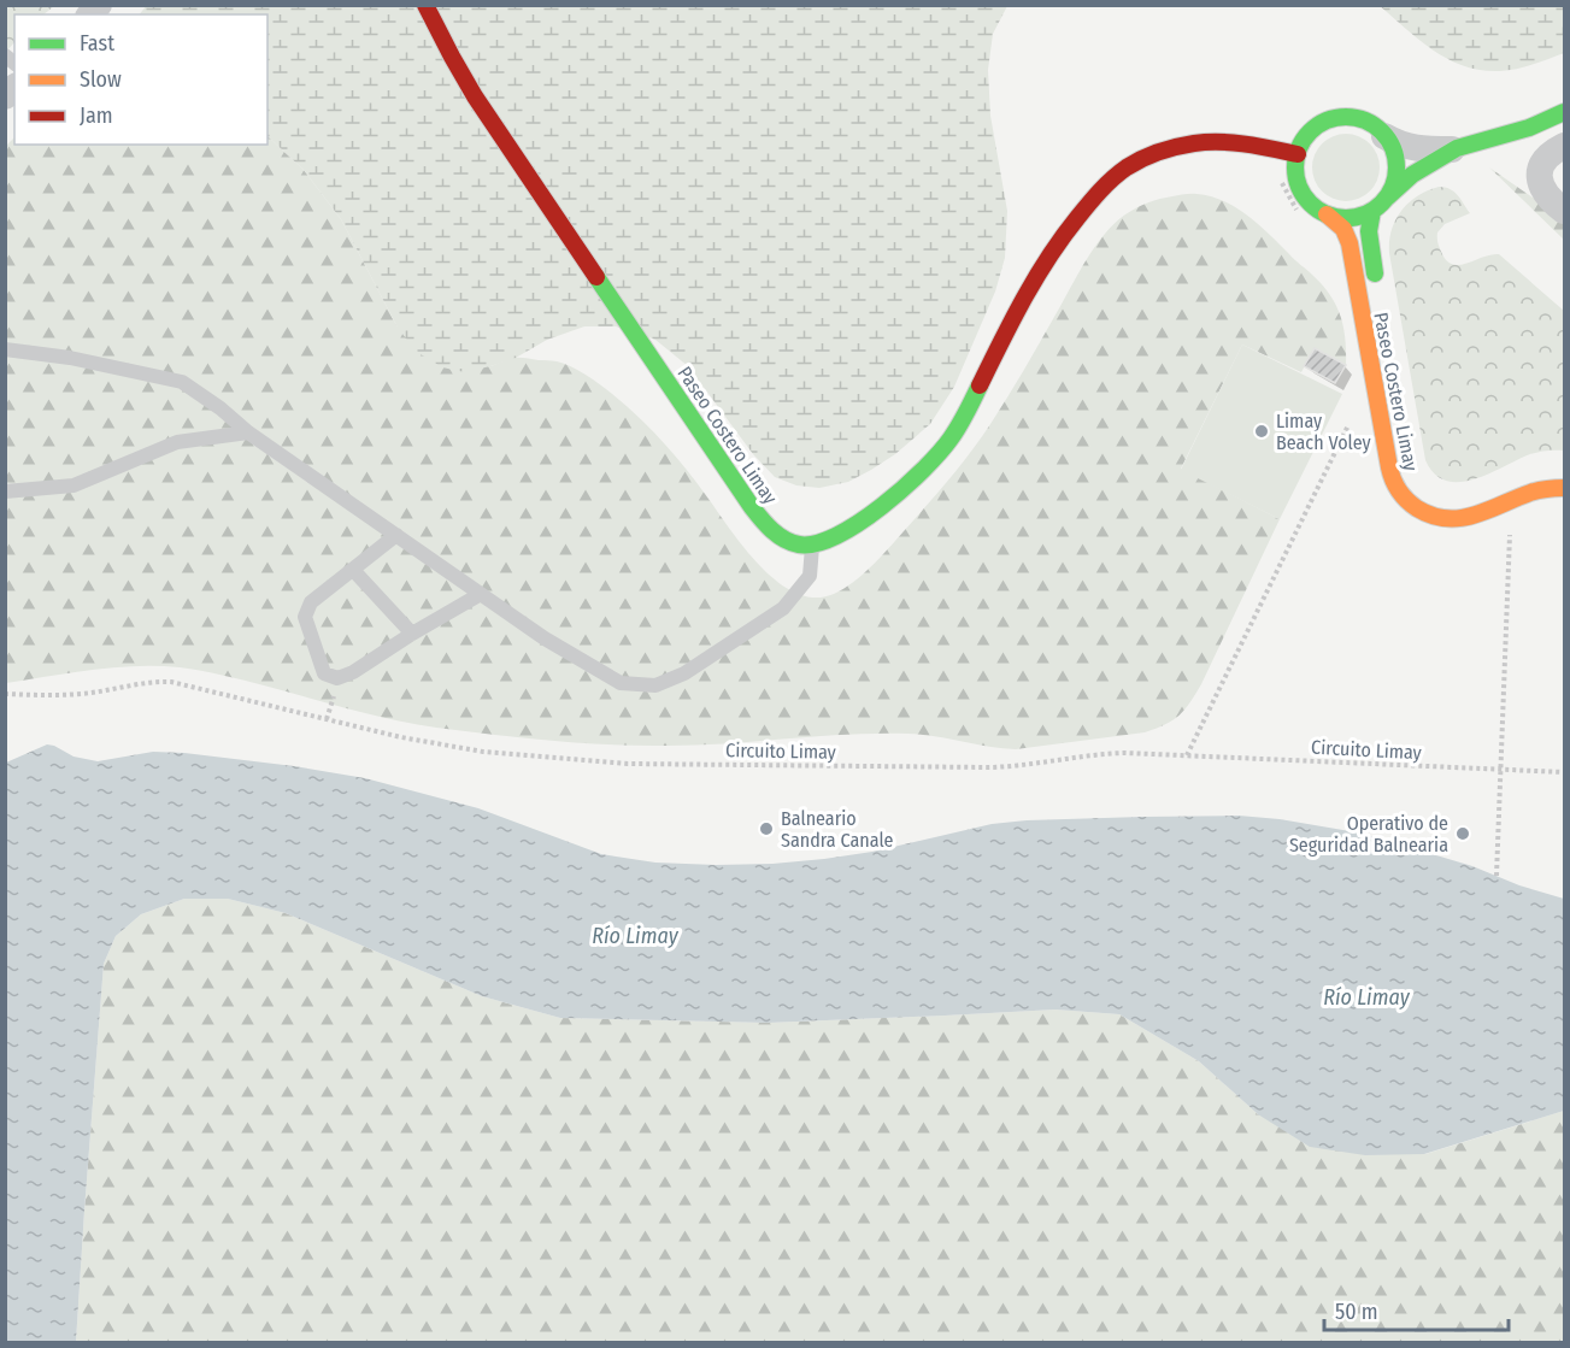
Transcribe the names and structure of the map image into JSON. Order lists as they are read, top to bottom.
{
  "streets": {
    "street": ["Paseo Costero Limay"],
    "path": ["Circuito Limay"]
  },
  "water": ["Río Limay"],
  "places": ["Limay Beach Voley", "Balneario Sandra Canale", "Operativo de Seguridad Balnearia"],
  "legend": ["Fast", "Slow", "Jam"],
  "scale_bar": "50 m"
}
